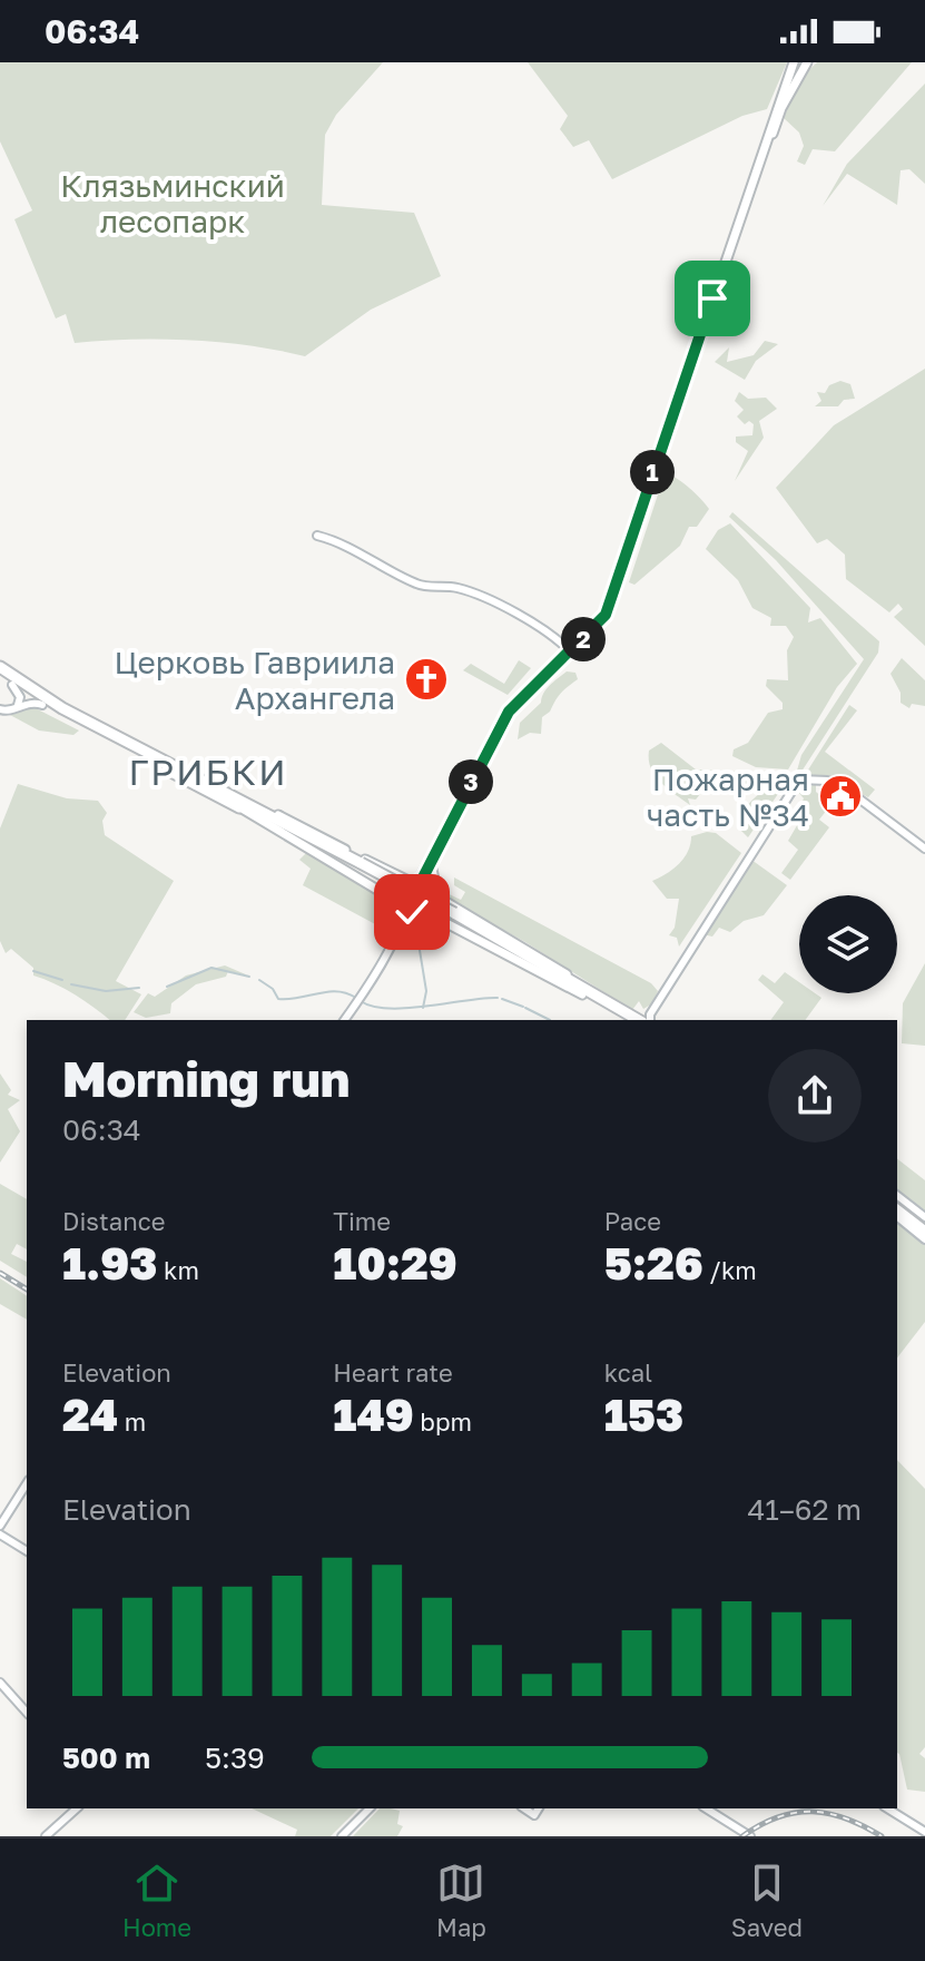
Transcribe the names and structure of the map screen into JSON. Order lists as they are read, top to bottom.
{
  "districts": ["ГРИБКИ"],
  "parks": ["Клязьминский лесопарк"],
  "places": {
    "church": ["Церковь Гавриила Архангела"],
    "public building": ["Пожарная часть №34"]
  },
  "page": {
    "status": "06:34",
    "pins": ["1", "2", "3"],
    "heading": ["Morning run", "06:34"],
    "stats": [
      ["Distance", "1.93 km"],
      ["Time", "10:29"],
      ["Pace", "5:26 /km"],
      ["Elevation", "24 m"],
      ["Heart rate", "149 bpm"],
      ["kcal", "153"]
    ],
    "chart": ["Elevation", "41–62 m"],
    "list": [
      {
        "name": "500 m",
        "note": "5:39"
      }
    ],
    "tabs": ["Home", "Map", "Saved"]
  }
}
